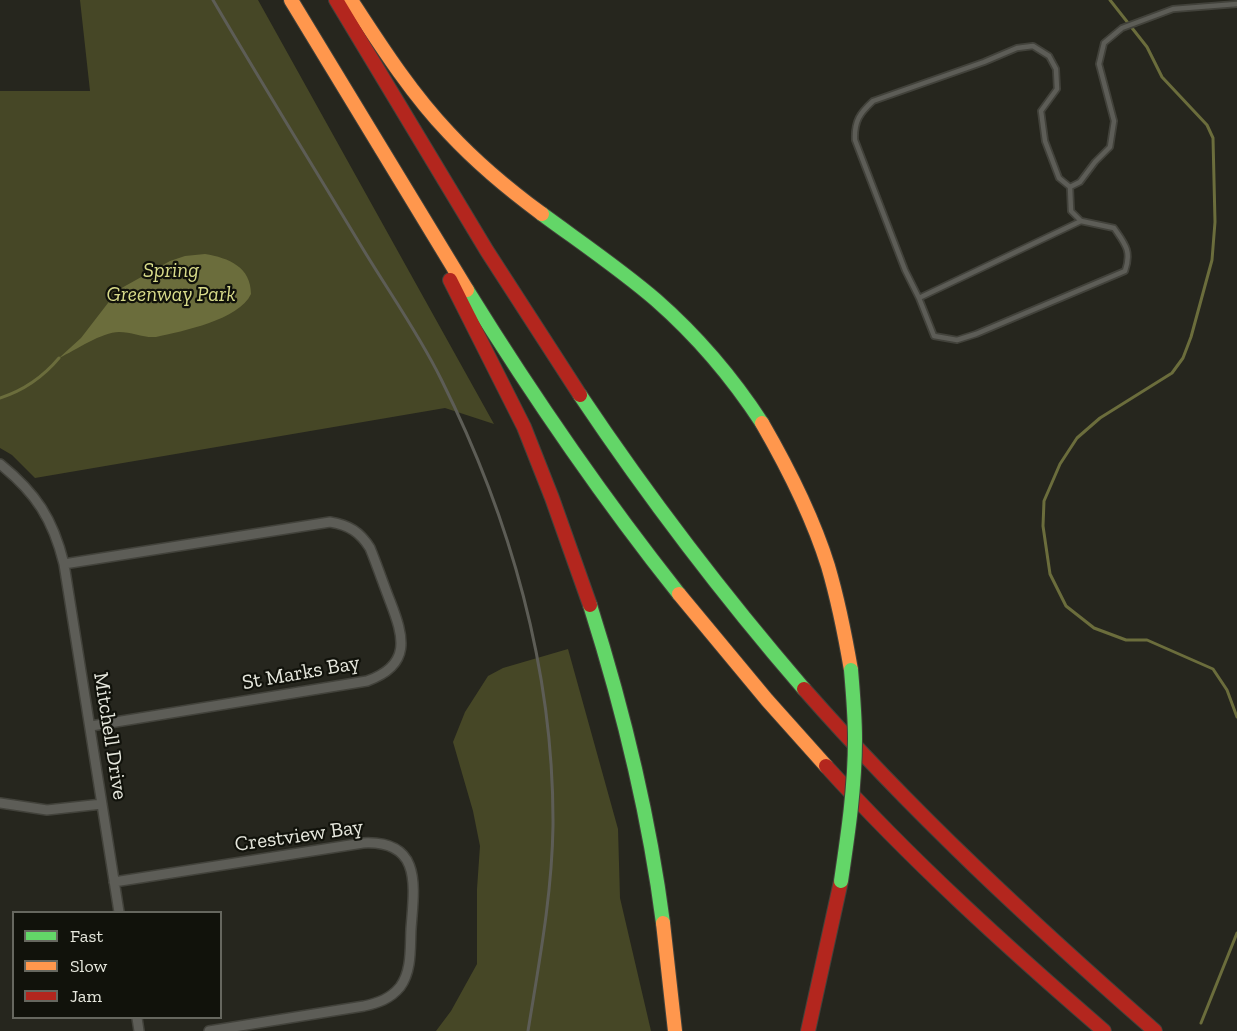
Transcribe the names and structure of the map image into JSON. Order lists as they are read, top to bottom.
{
  "streets": {
    "street": ["St Marks Bay", "Mitchell Drive", "Crestview Bay"]
  },
  "crossings": [
    ["St Marks Bay", "Mitchell Drive"],
    ["Mitchell Drive", "Crestview Bay"]
  ],
  "parks": ["Spring Greenway Park"],
  "legend": ["Fast", "Slow", "Jam"]
}
